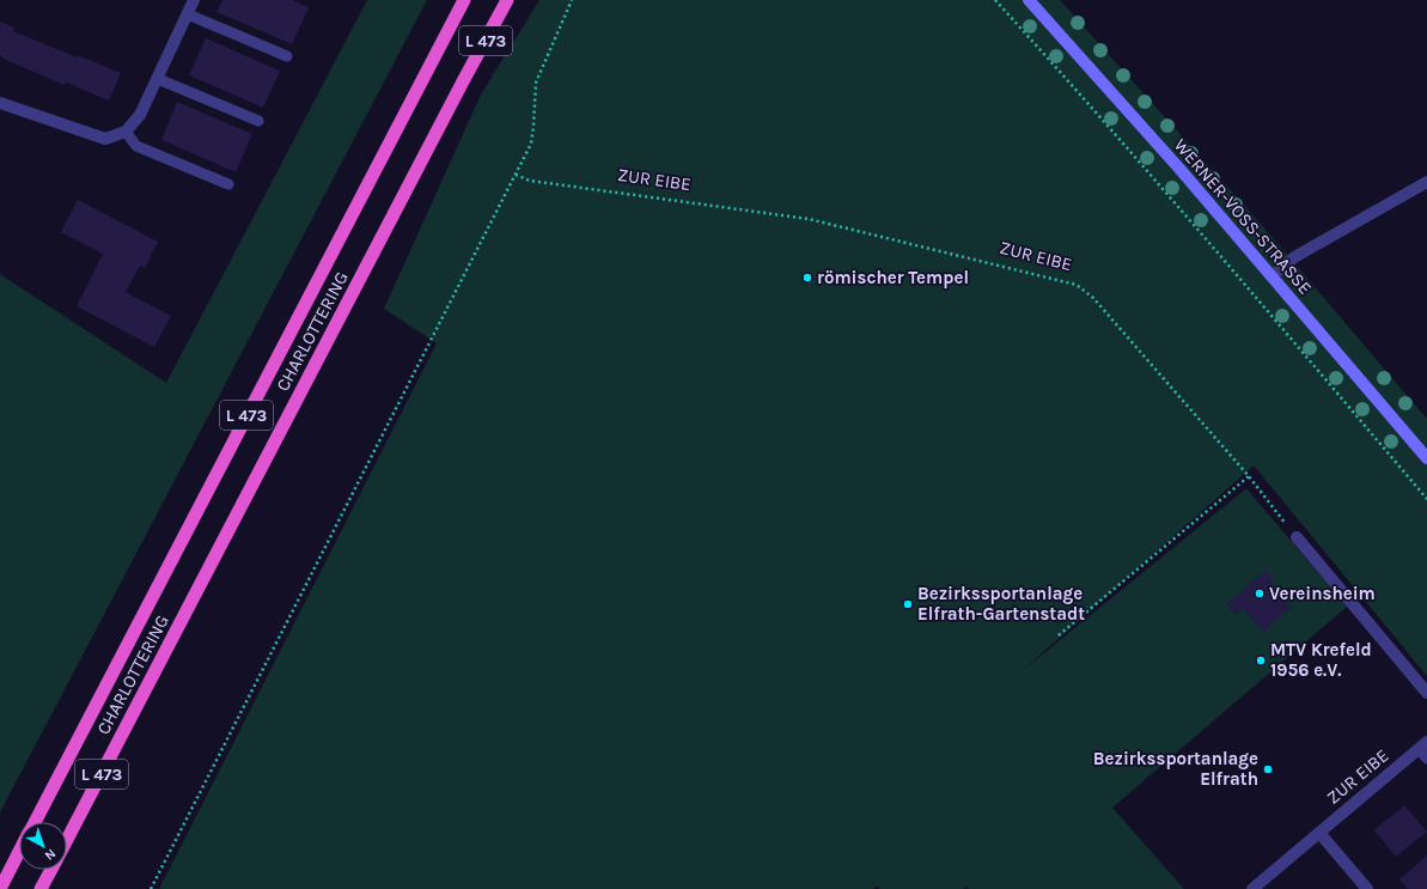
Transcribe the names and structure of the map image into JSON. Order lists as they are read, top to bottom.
{
  "streets": {
    "highway": ["L 473", "CHARLOTTERING"],
    "main road": ["WERNER-VOSS-STRASSE"],
    "street": ["ZUR EIBE"]
  },
  "places": [
    "römischer Tempel",
    "Vereinsheim",
    "Bezirkssportanlage Elfrath-Gartenstadt",
    "MTV Krefeld 1956 e.V.",
    "Bezirkssportanlage Elfrath"
  ],
  "north": "bottom right"
}
